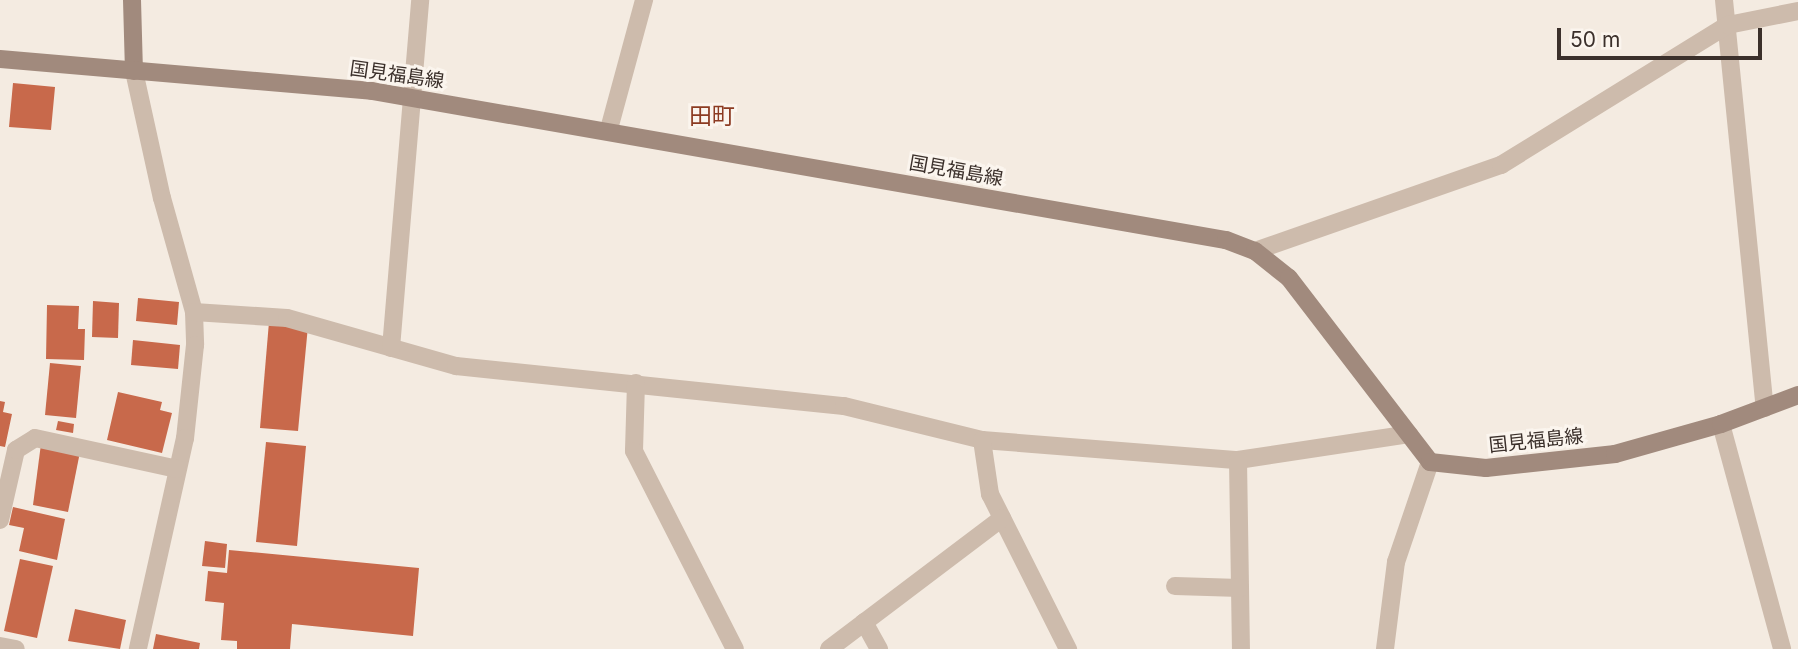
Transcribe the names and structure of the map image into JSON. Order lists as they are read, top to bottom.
{
  "streets": {
    "main road": ["国見福島線"]
  },
  "districts": ["田町"],
  "scale_bar": "50 m"
}
